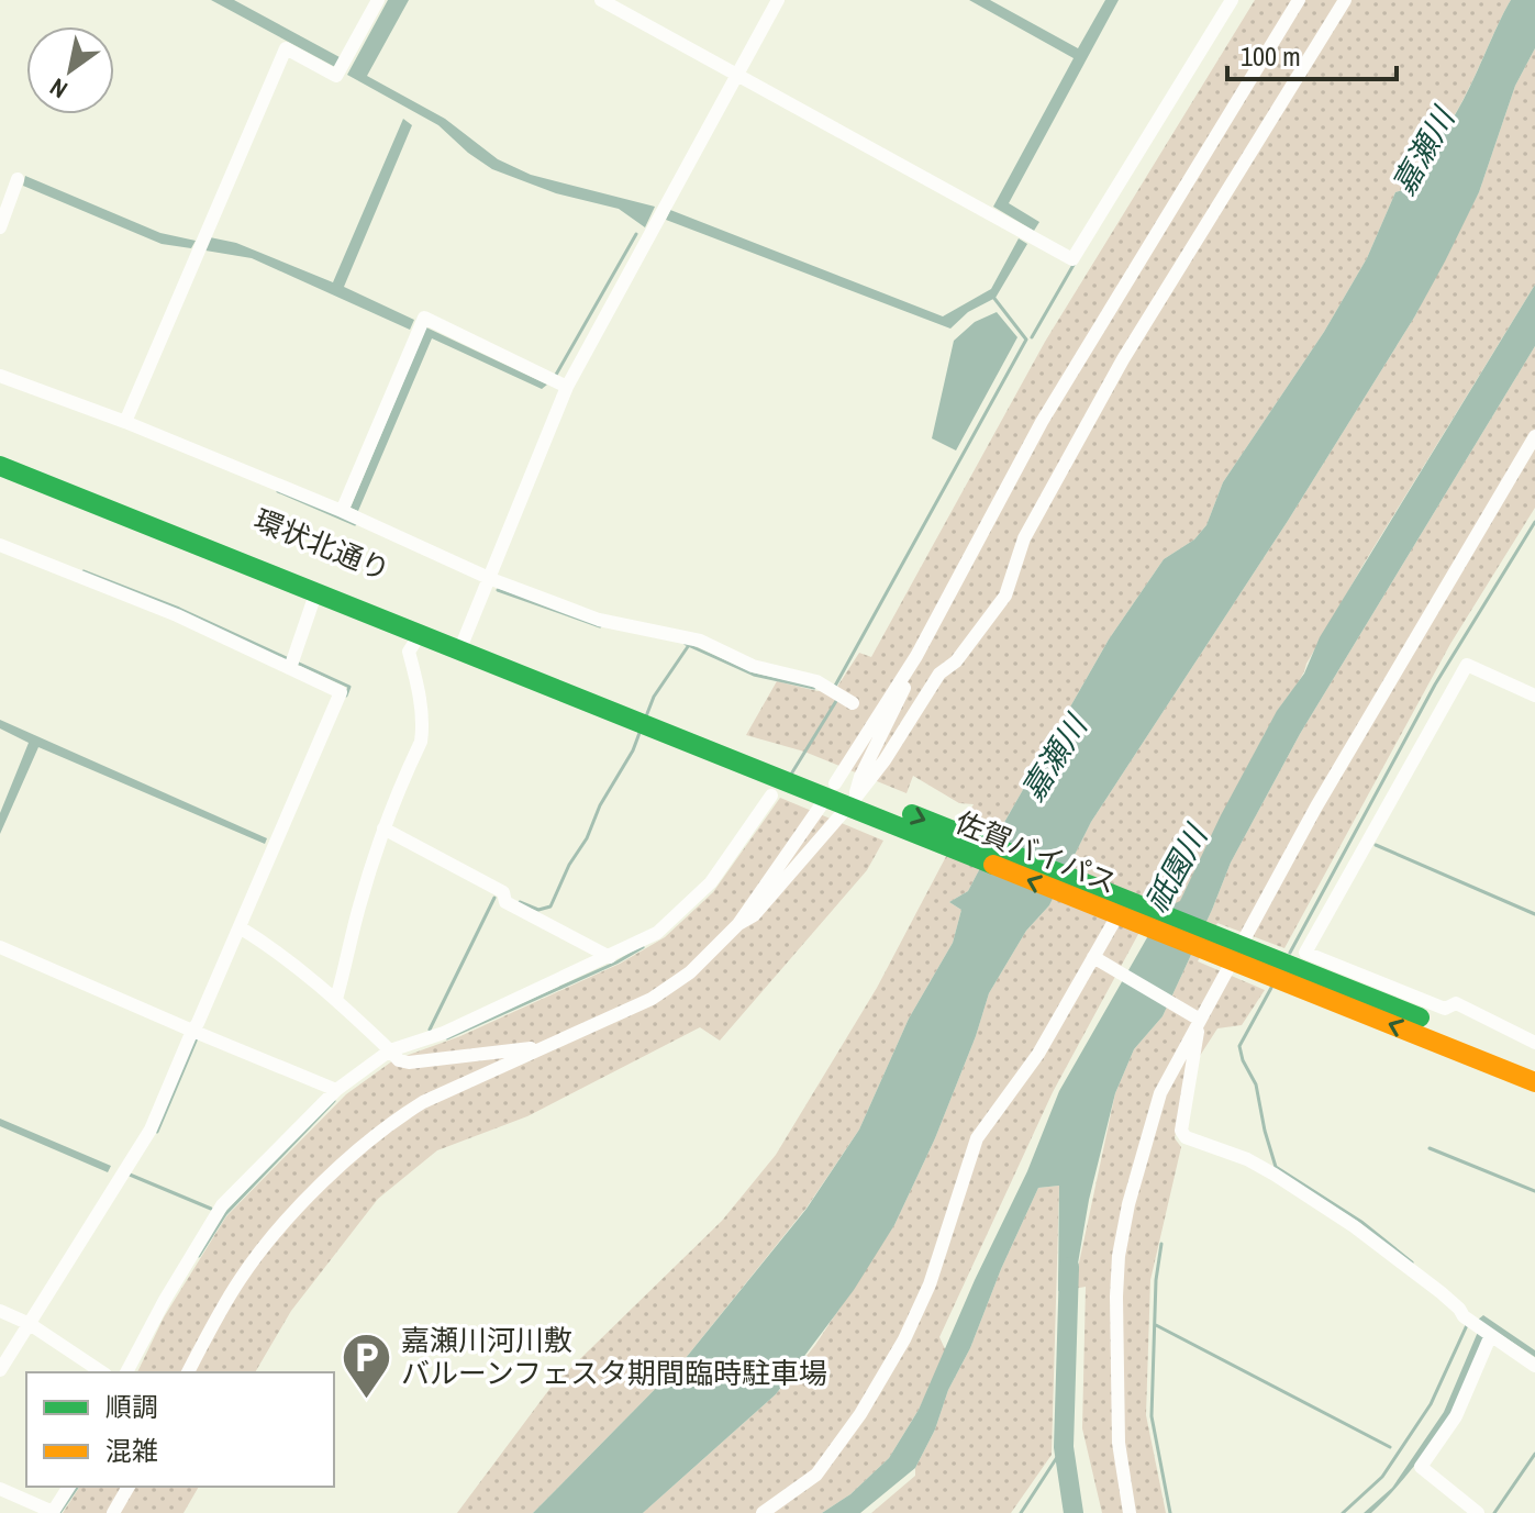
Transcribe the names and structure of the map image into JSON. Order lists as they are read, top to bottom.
{
  "streets": {
    "highway": ["環状北通り", "佐賀バイパス"]
  },
  "crossings": [
    ["環状北通り", "佐賀バイパス"]
  ],
  "water": ["嘉瀬川", "祇園川"],
  "places": {
    "parking": ["嘉瀬川河川敷 バルーンフェスタ期間臨時駐車場"]
  },
  "legend": ["順調", "混雑"],
  "scale_bar": "100 m",
  "north": "bottom left"
}
